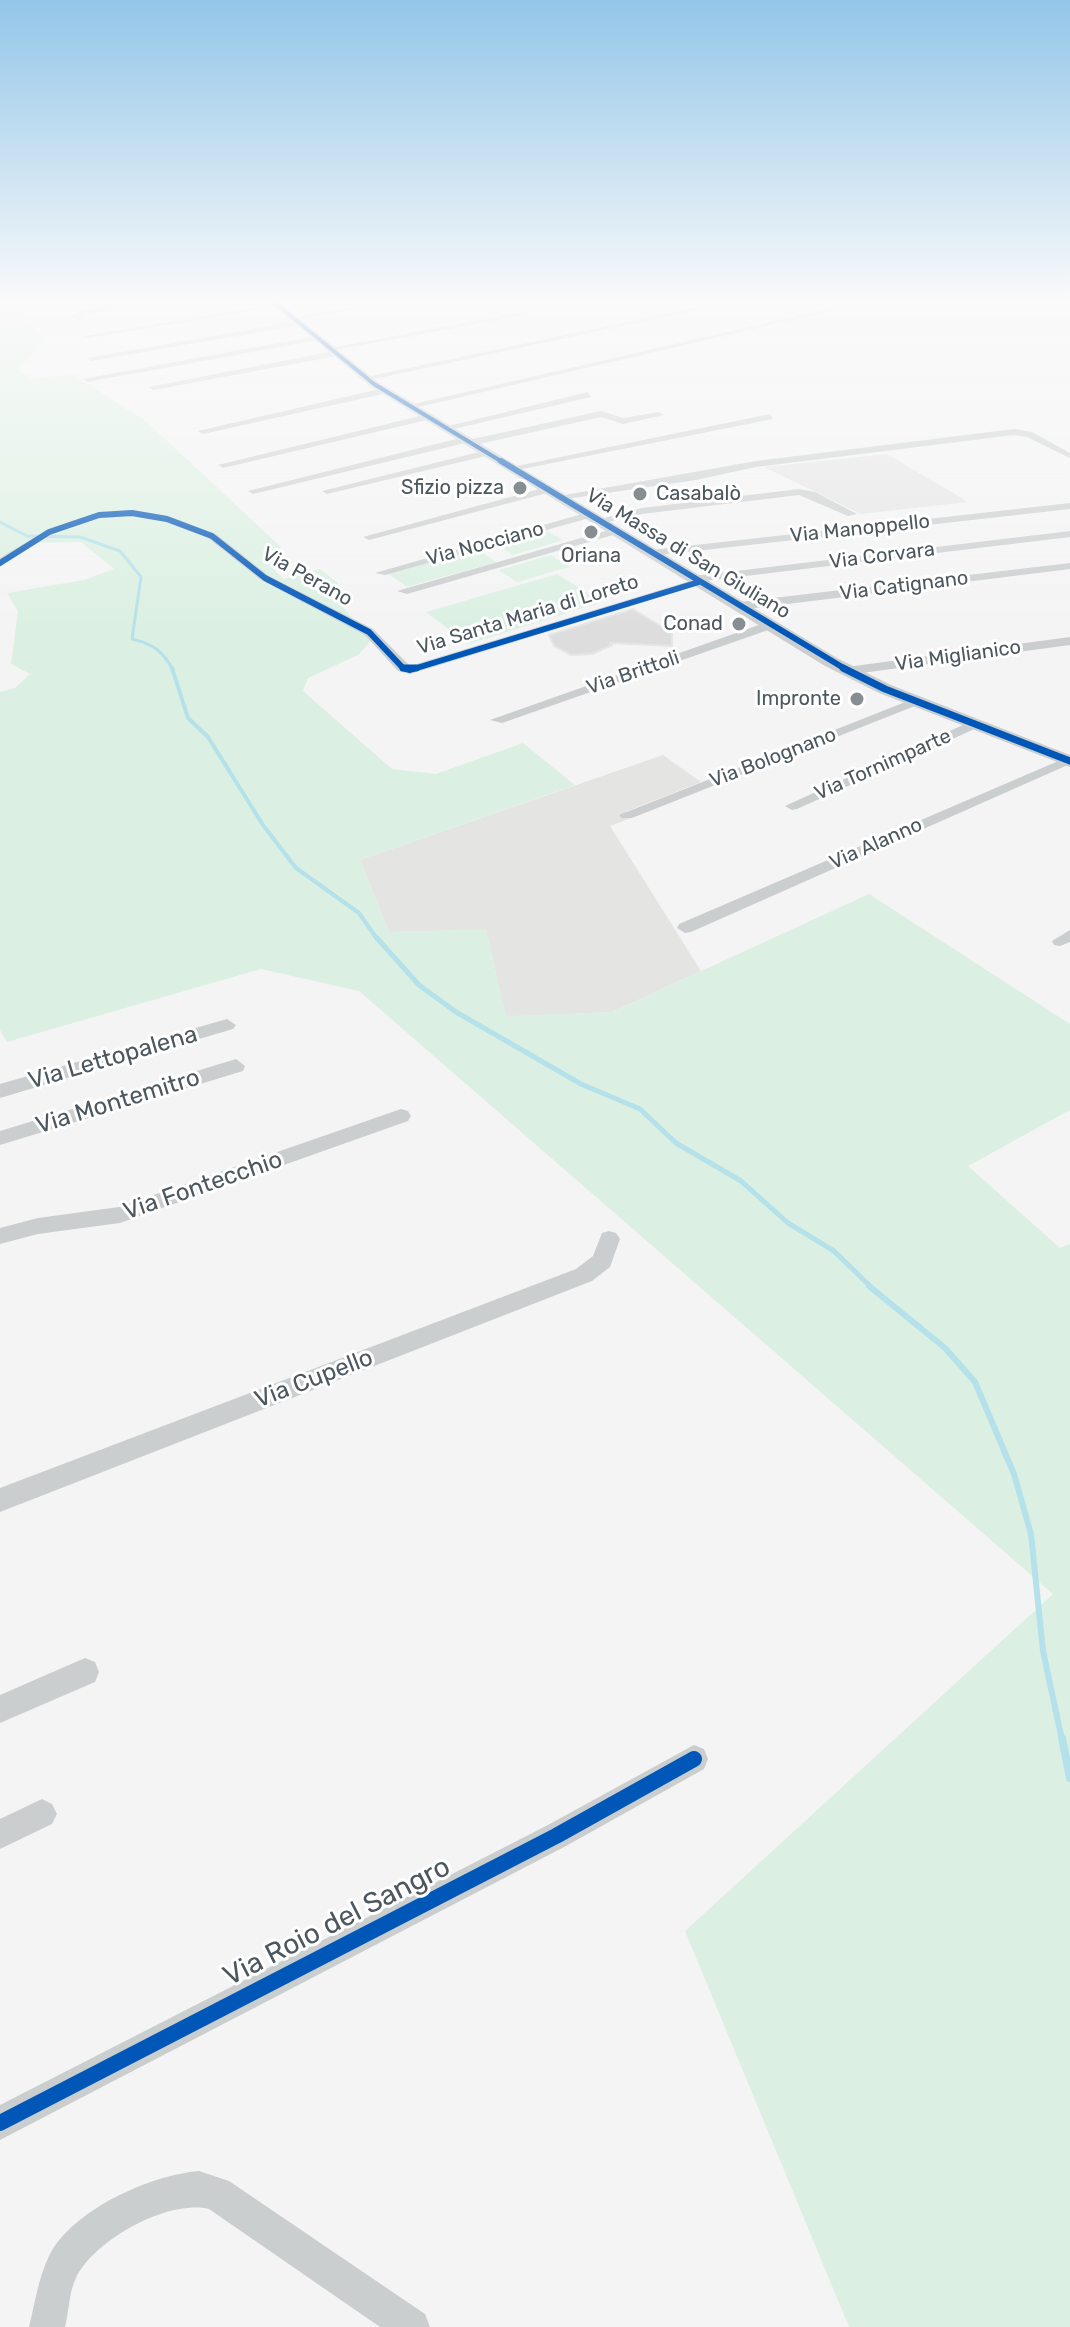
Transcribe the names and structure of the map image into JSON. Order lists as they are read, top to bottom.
{
  "streets": {
    "street": [
      "Via Manoppello",
      "Via Nocciano",
      "Via Massa di San Giuliano",
      "Via Corvara",
      "Via Perano",
      "Via Catignano",
      "Via Santa Maria di Loreto",
      "Via Miglianico",
      "Via Brittoli",
      "Via Bolognano",
      "Via Tornimparte",
      "Via Alanno",
      "Via Lettopalena",
      "Via Montemitro",
      "Via Fontecchio",
      "Via Cupello",
      "Via Roio del Sangro"
    ]
  },
  "crossings": [
    ["Via Manoppello", "Via Massa di San Giuliano"],
    ["Via Nocciano", "Via Massa di San Giuliano"],
    ["Via Massa di San Giuliano", "Via Corvara"],
    ["Via Massa di San Giuliano", "Via Catignano"],
    ["Via Massa di San Giuliano", "Via Santa Maria di Loreto"],
    ["Via Massa di San Giuliano", "Via Miglianico"],
    ["Via Massa di San Giuliano", "Via Brittoli"],
    ["Via Massa di San Giuliano", "Via Bolognano"],
    ["Via Massa di San Giuliano", "Via Tornimparte"],
    ["Via Massa di San Giuliano", "Via Alanno"],
    ["Via Corvara", "Via Santa Maria di Loreto"],
    ["Via Perano", "Via Santa Maria di Loreto"]
  ],
  "places": [
    "Sfizio pizza",
    "Casabalò",
    "Oriana",
    "Conad",
    "Impronte"
  ]
}
